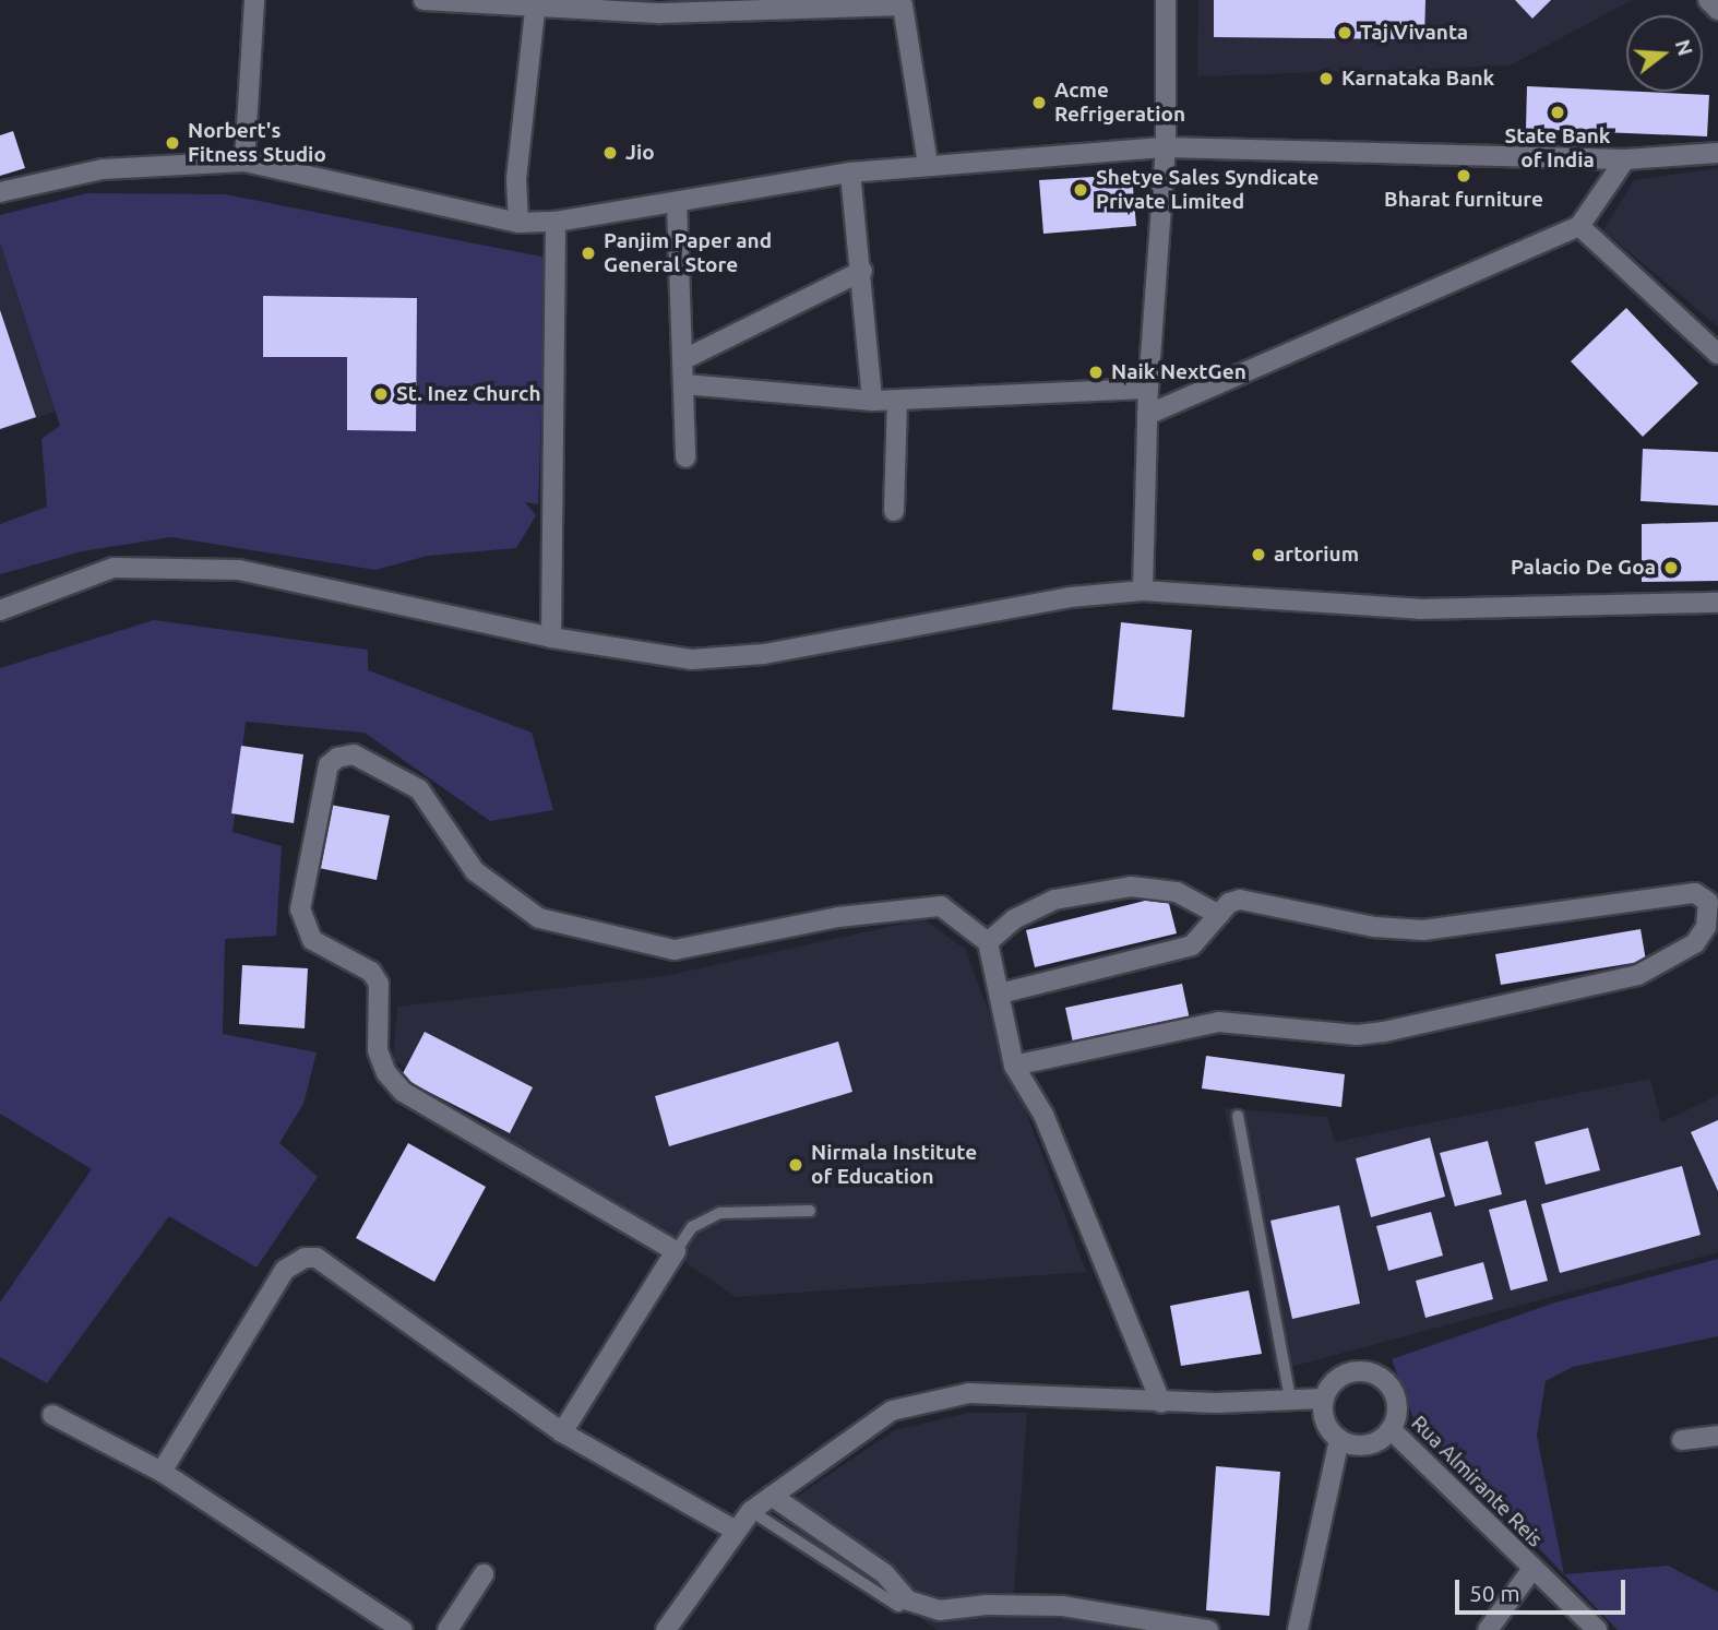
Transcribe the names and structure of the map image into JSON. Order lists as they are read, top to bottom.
{
  "streets": {
    "street": ["Rua Almirante Reis"]
  },
  "places": [
    "Taj Vivanta",
    "Karnataka Bank",
    "Acme Refrigeration",
    "State Bank of India",
    "Norbert's Fitness Studio",
    "Jio",
    "Bharat furniture",
    "Shetye Sales Syndicate Private Limited",
    "Panjim Paper and General Store",
    "Naik NextGen",
    "St. Inez Church",
    "artorium",
    "Palacio De Goa",
    "Nirmala Institute of Education"
  ],
  "scale_bar": "50 m",
  "north": "right"
}
